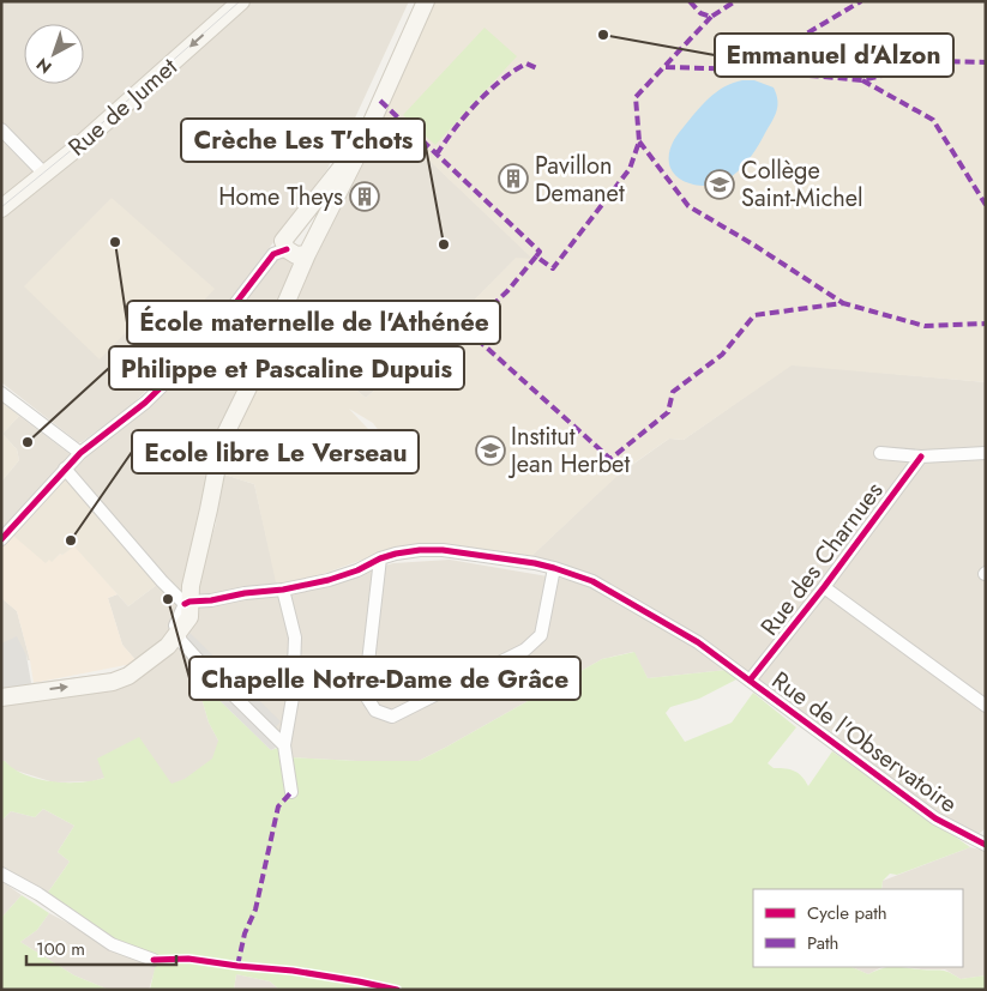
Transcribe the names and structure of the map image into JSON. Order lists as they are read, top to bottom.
{
  "streets": {
    "main road": ["Rue de Jumet"],
    "street": ["Rue des Charnues", "Rue de l'Observatoire"]
  },
  "crossings": [
    ["Rue des Charnues", "Rue de l'Observatoire"]
  ],
  "one_way": ["Rue de Jumet"],
  "places": {
    "other": [
      "Emmanuel d'Alzon",
      "École maternelle de l'Athénée",
      "Crèche Les T'chots",
      "Philippe et Pascaline Dupuis",
      "Ecole libre Le Verseau",
      "Chapelle Notre-Dame de Grâce"
    ],
    "building": ["Pavillon Demanet", "Home Theys"],
    "school or university": ["Collège Saint-Michel", "Institut Jean Herbet"]
  },
  "legend": ["Cycle path", "Path"],
  "scale_bar": "100 m",
  "north": "bottom left"
}
